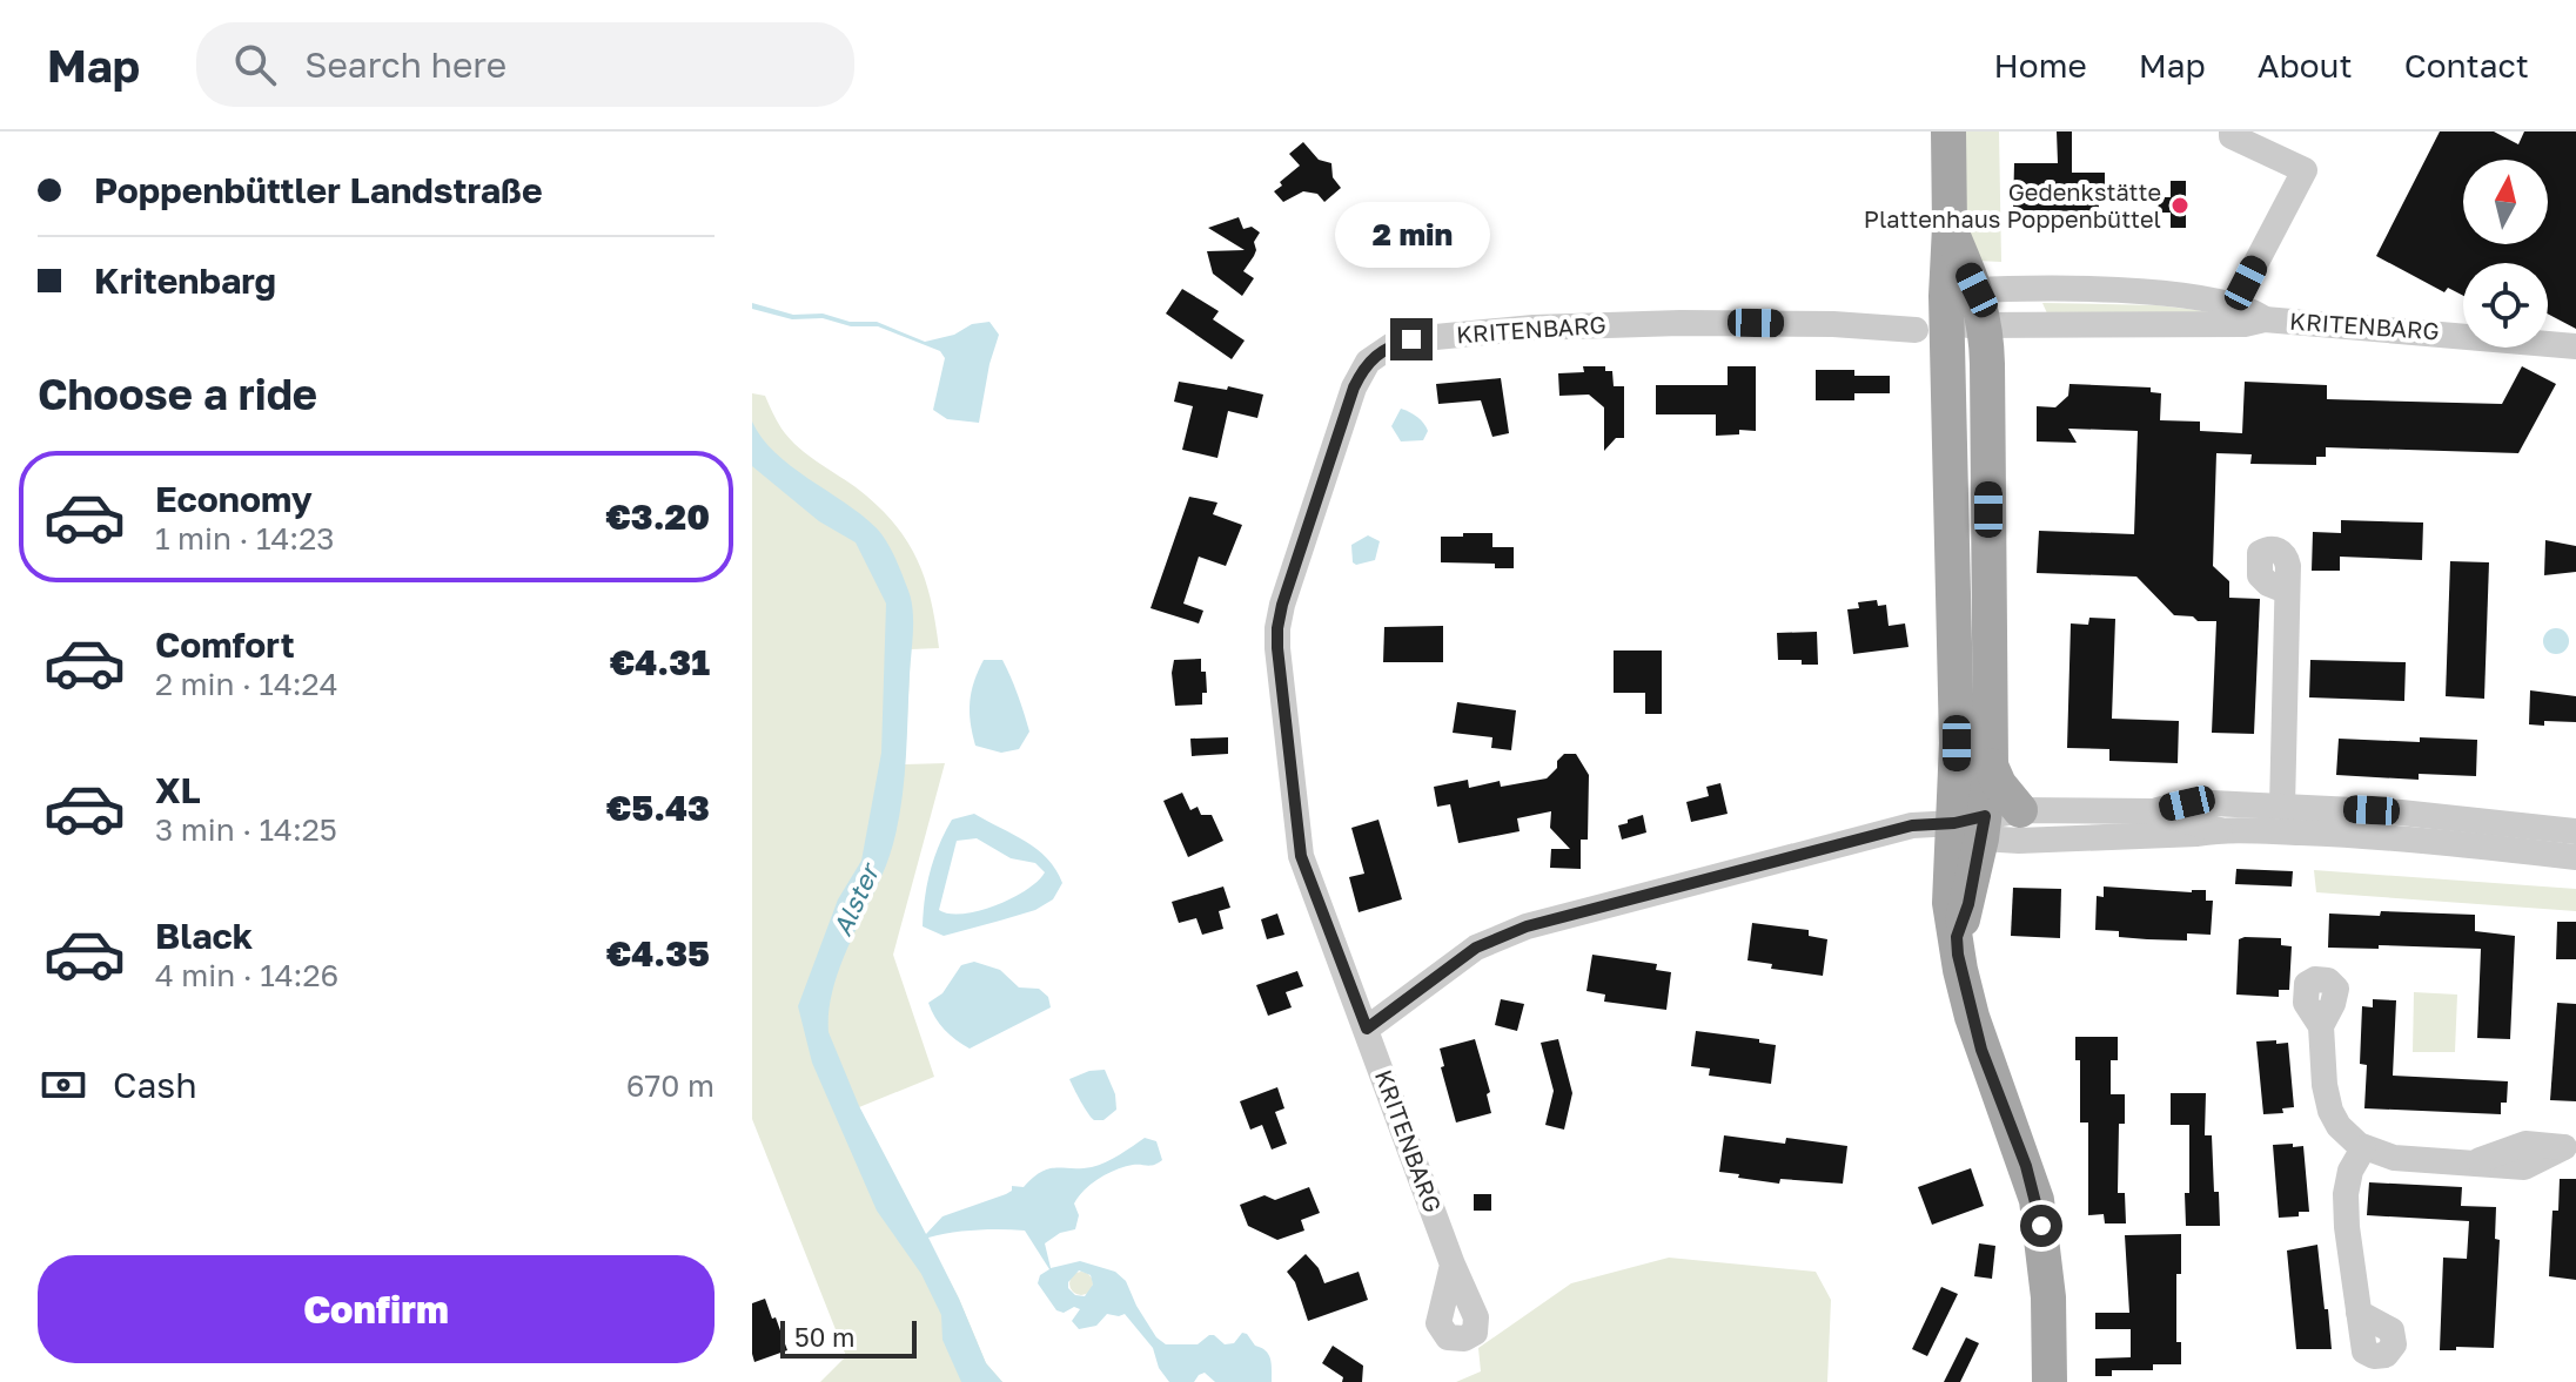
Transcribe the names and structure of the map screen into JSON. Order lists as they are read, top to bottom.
{
  "streets": {
    "street": ["KRITENBARG"]
  },
  "water": ["Alster"],
  "places": ["Gedenkstätte Plattenhaus Poppenbüttel"],
  "scale_bar": "50 m",
  "north": "top",
  "page": {
    "header": "Map",
    "search": "Search here",
    "nav": [
      "Home",
      "Map",
      "About",
      "Contact"
    ],
    "banner": ["Poppenbüttler Landstraße", "Kritenbarg"],
    "bubble": "2 min",
    "heading": "Choose a ride",
    "list": [
      {
        "name": "Economy",
        "note": "1 min · 14:23",
        "value": "€3.20"
      },
      {
        "name": "Comfort",
        "note": "2 min · 14:24",
        "value": "€4.31"
      },
      {
        "name": "XL",
        "note": "3 min · 14:25",
        "value": "€5.43"
      },
      {
        "name": "Black",
        "note": "4 min · 14:26",
        "value": "€4.35"
      }
    ],
    "pay": ["Cash", "670 m"],
    "buttons": "Confirm",
    "scale": "50 m"
  }
}
